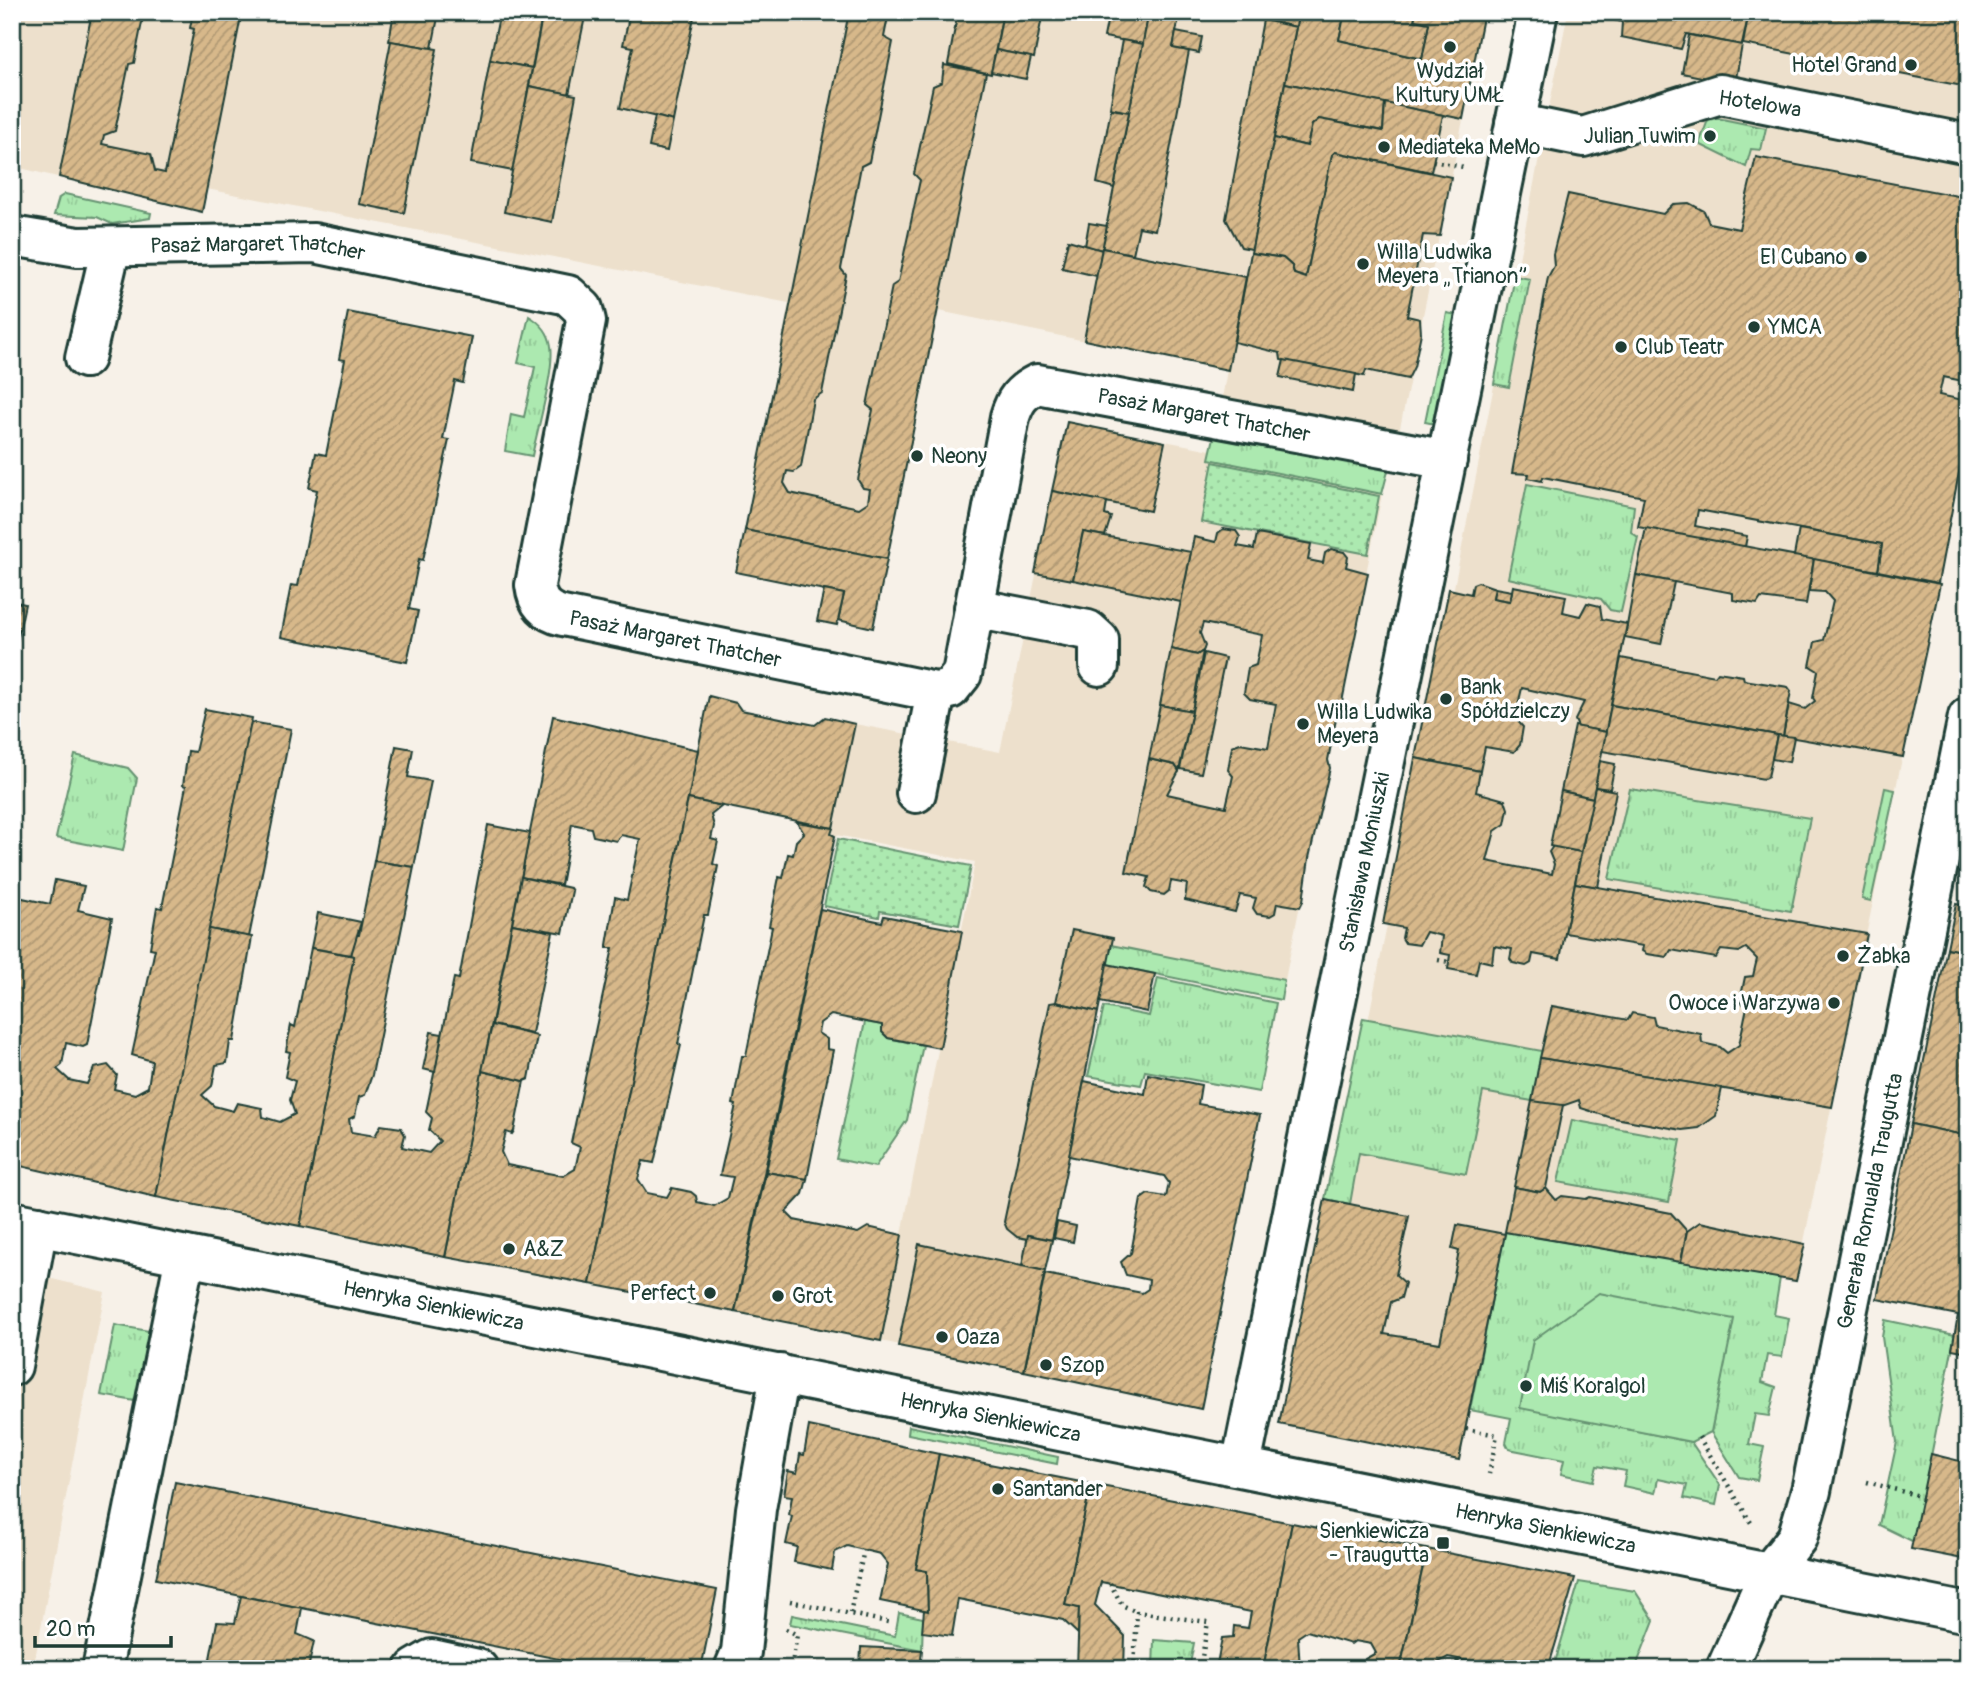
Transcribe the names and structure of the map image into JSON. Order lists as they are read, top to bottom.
{
  "streets": {
    "street": [
      "Hotelowa",
      "Pasaż Margaret Thatcher",
      "Stanisława Moniuszki",
      "Generała Romualda Traugutta",
      "Henryka Sienkiewicza"
    ]
  },
  "crossings": [
    ["Hotelowa", "Stanisława Moniuszki"],
    ["Pasaż Margaret Thatcher", "Stanisława Moniuszki"],
    ["Stanisława Moniuszki", "Henryka Sienkiewicza"],
    ["Generała Romualda Traugutta", "Henryka Sienkiewicza"]
  ],
  "places": {
    "other": [
      "Wydział Kultury UMŁ",
      "Hotel Grand",
      "Julian Tuwim",
      "Mediateka MeMo",
      "El Cubano",
      "Willa Ludwika Meyera „Trianon”",
      "YMCA",
      "Club Teatr",
      "Neony",
      "Bank Spółdzielczy",
      "Willa Ludwika Meyera",
      "Żabka",
      "Owoce i Warzywa",
      "A&Z",
      "Perfect",
      "Grot",
      "Oaza",
      "Szop",
      "Miś Koralgol",
      "Santander"
    ],
    "transit": ["Sienkiewicza - Traugutta"]
  },
  "scale_bar": "20 m"
}
